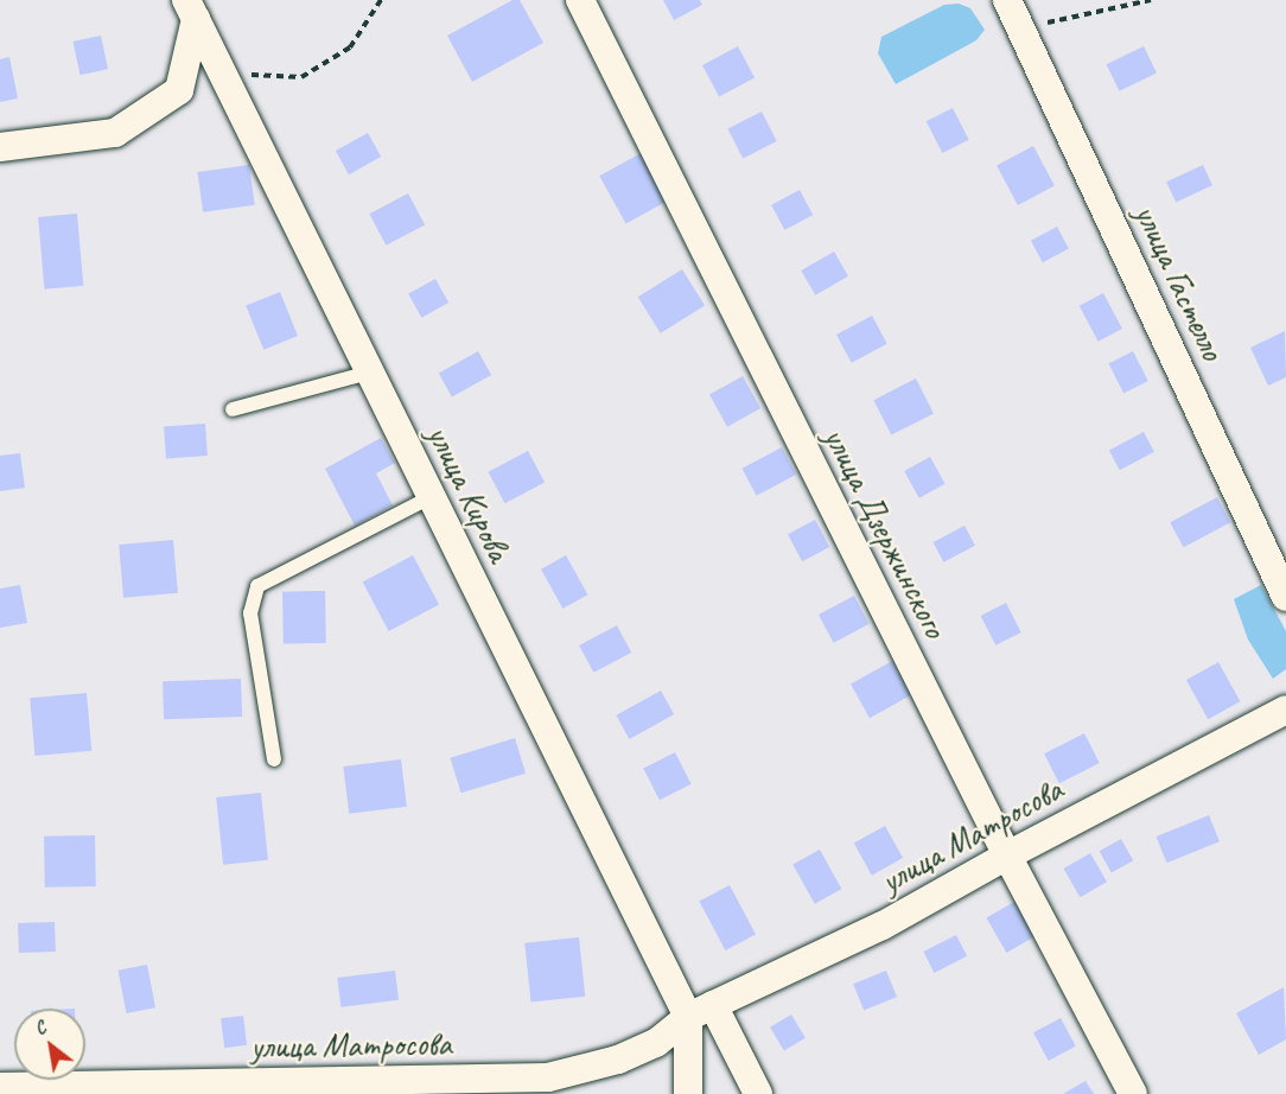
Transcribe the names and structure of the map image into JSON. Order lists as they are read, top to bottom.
{
  "streets": {
    "street": [
      "улица Гастелло",
      "улица Кирова",
      "улица Дзержинского",
      "улица Матросова"
    ]
  },
  "crossings": [
    ["улица Кирова", "улица Матросова"],
    ["улица Дзержинского", "улица Матросова"]
  ],
  "north": "top left"
}
